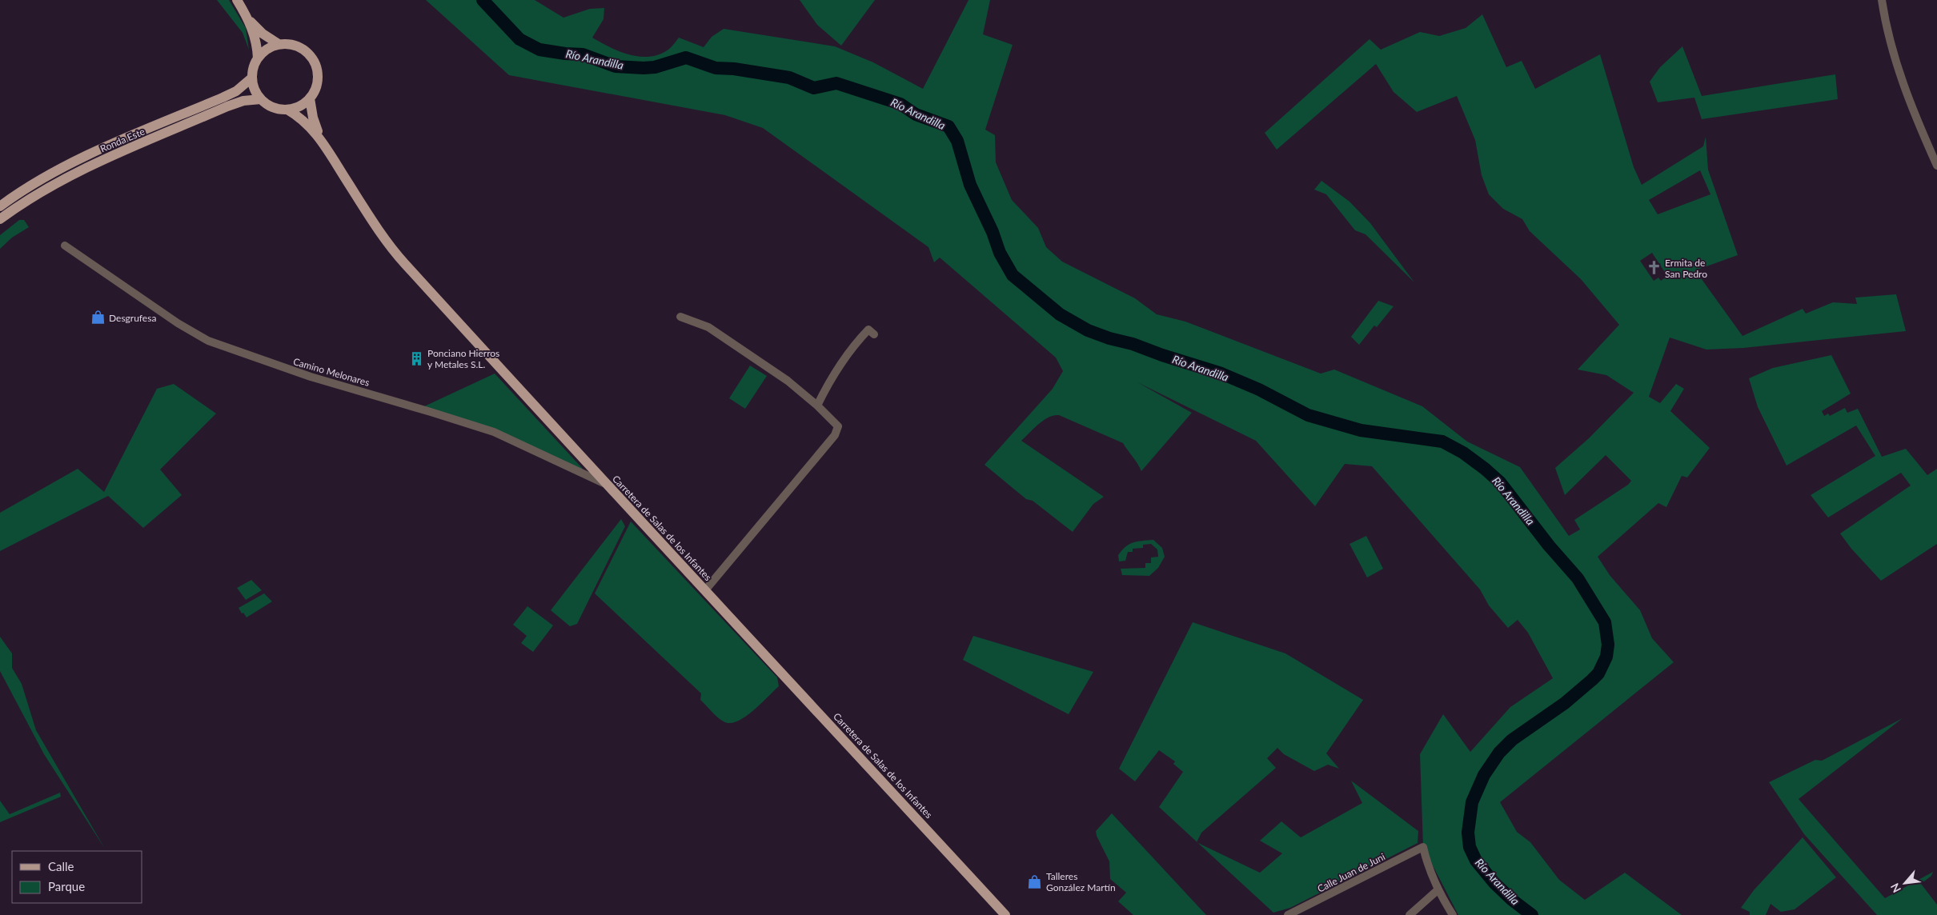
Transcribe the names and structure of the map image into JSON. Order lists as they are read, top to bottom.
{
  "streets": {
    "main road": ["Ronda Este", "Carretera de Salas de los Infantes"],
    "street": ["Camino Melonares", "Calle Juan de Juni"]
  },
  "crossings": [
    ["Ronda Este", "Carretera de Salas de los Infantes"],
    ["Camino Melonares", "Carretera de Salas de los Infantes"]
  ],
  "water": ["Río Arandilla"],
  "places": {
    "church": ["Ermita de San Pedro"],
    "shop": ["Desgrufesa", "Talleres González Martín"],
    "building": ["Ponciano Hierros y Metales S.L."]
  },
  "legend": ["Calle", "Parque"],
  "north": "bottom left"
}
